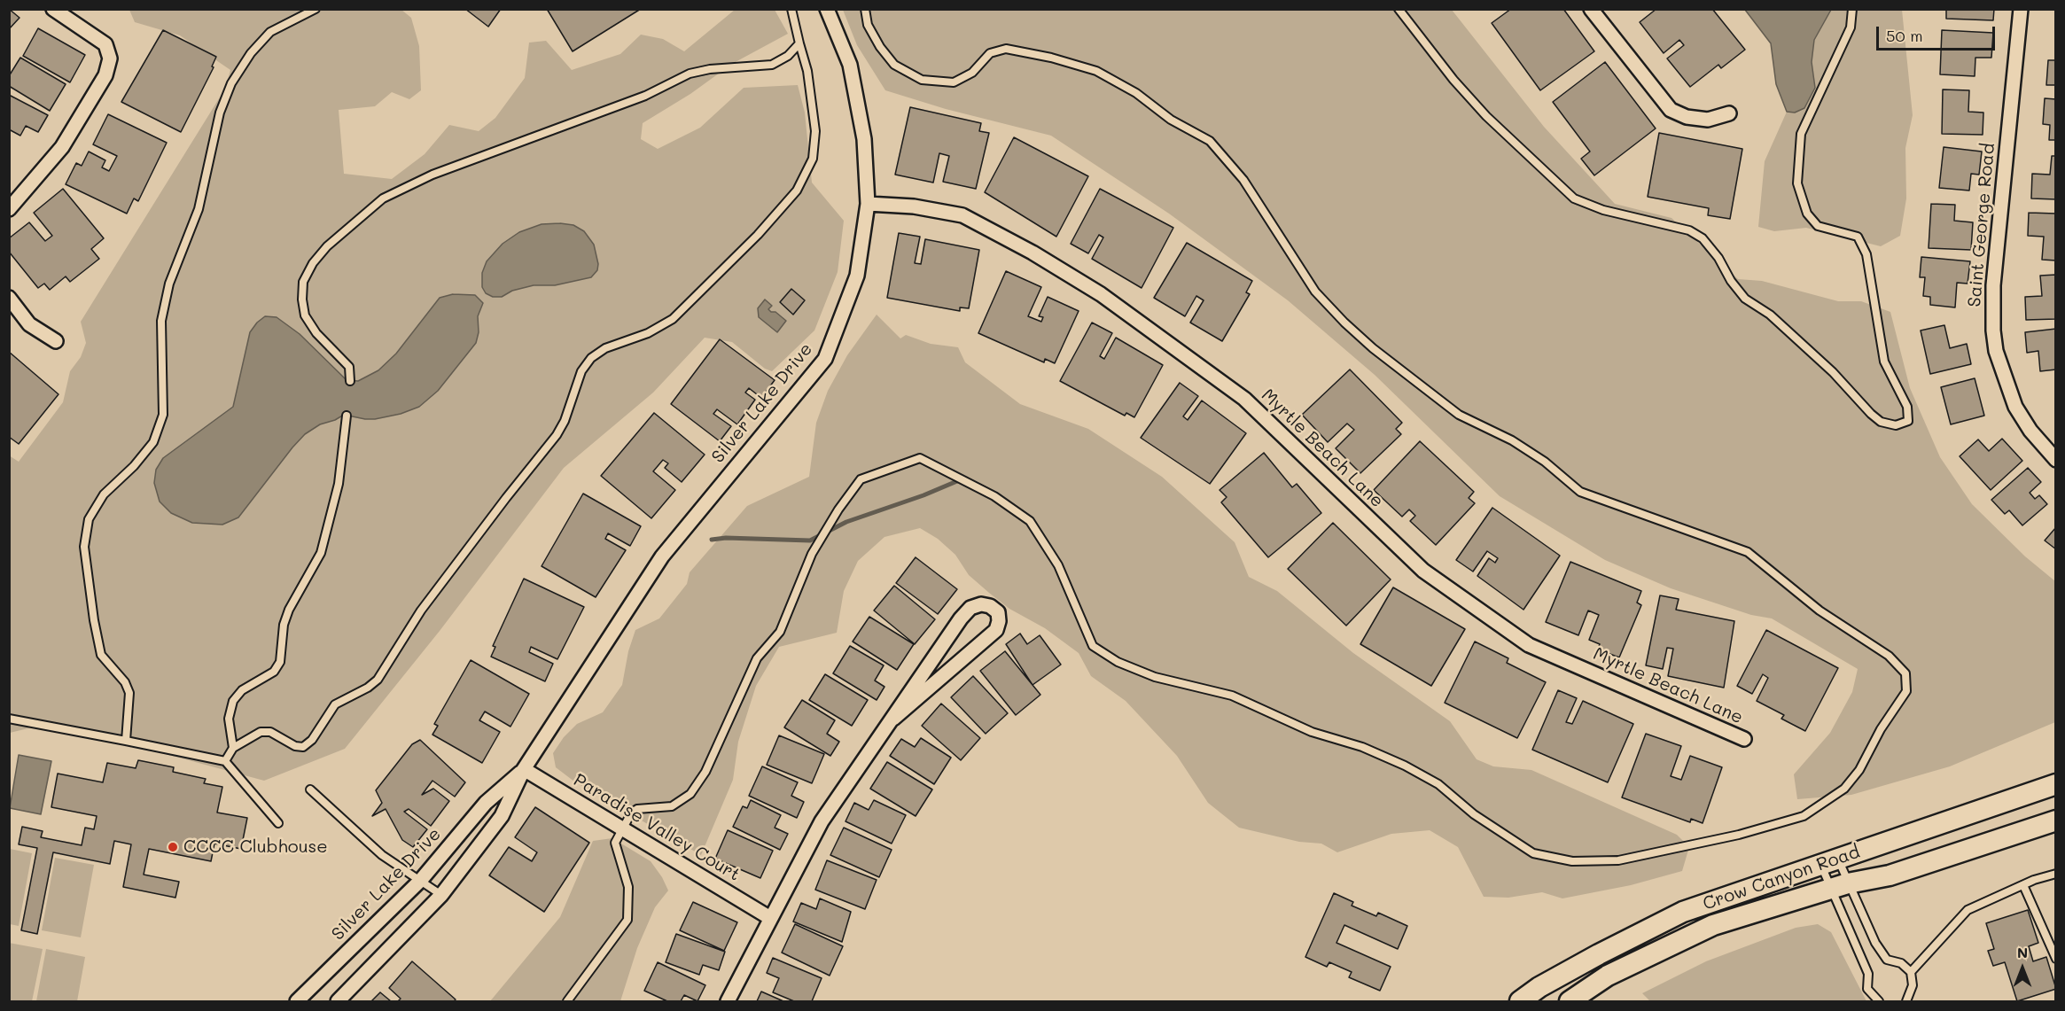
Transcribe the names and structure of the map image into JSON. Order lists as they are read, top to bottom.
{
  "streets": {
    "main road": ["Crow Canyon Road"],
    "street": [
      "Saint George Road",
      "Silver Lake Drive",
      "Myrtle Beach Lane",
      "Paradise Valley Court"
    ]
  },
  "crossings": [
    ["Silver Lake Drive", "Myrtle Beach Lane"],
    ["Silver Lake Drive", "Paradise Valley Court"]
  ],
  "places": ["CCCC Clubhouse"],
  "scale_bar": "50 m",
  "north": "top"
}
